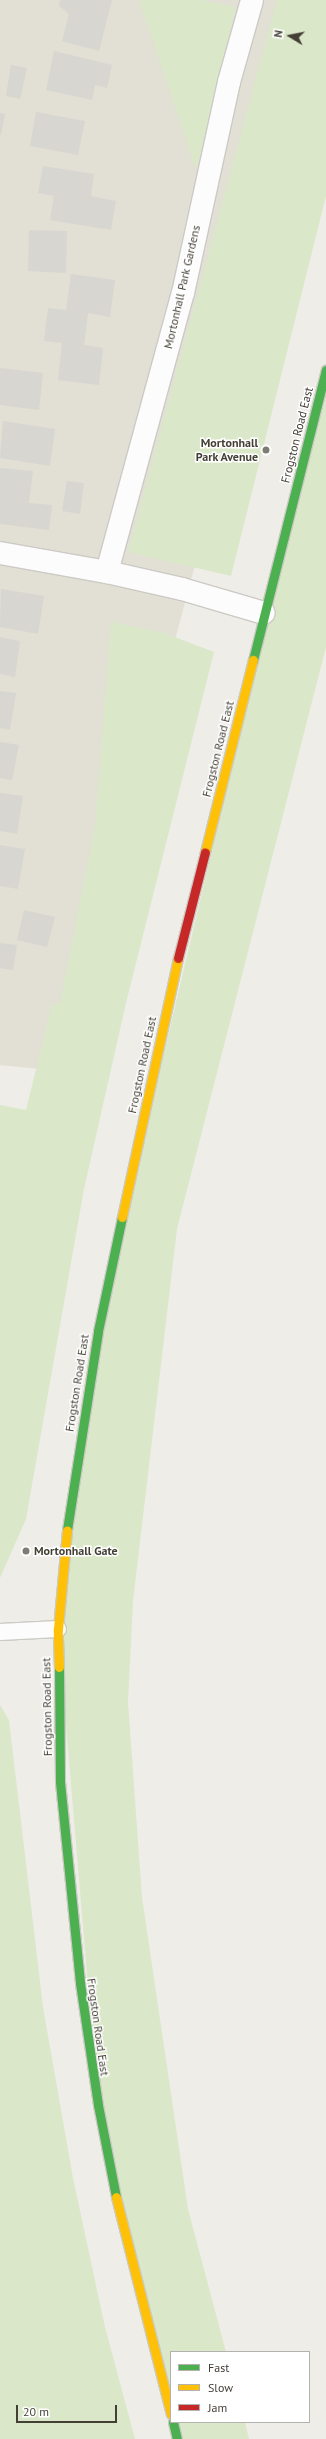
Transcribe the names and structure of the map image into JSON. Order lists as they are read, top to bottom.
{
  "streets": {
    "main road": ["Frogston Road East"],
    "street": ["Mortonhall Park Gardens"]
  },
  "places": ["Mortonhall Park Avenue", "Mortonhall Gate"],
  "legend": ["Fast", "Slow", "Jam"],
  "scale_bar": "20 m",
  "north": "left"
}
